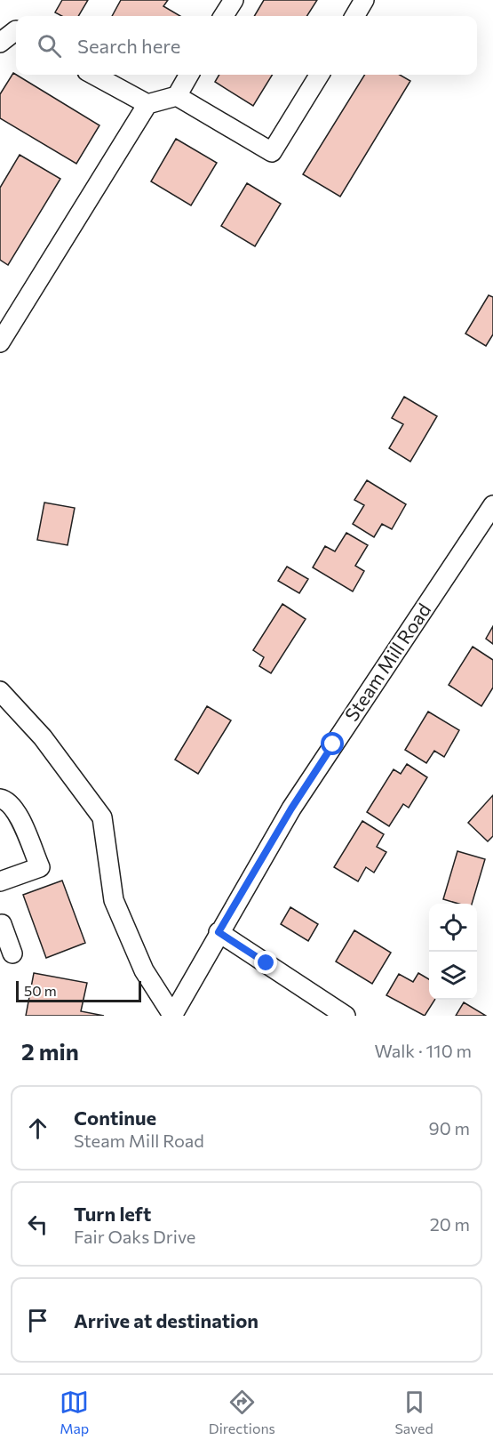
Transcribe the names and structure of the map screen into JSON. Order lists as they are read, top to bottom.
{
  "streets": {
    "street": ["Steam Mill Road"]
  },
  "scale_bar": "50 m",
  "page": {
    "search": "Search here",
    "scale": "50 m",
    "heading": ["2 min", "Walk · 110 m"],
    "list": [
      ["Continue", "Steam Mill Road", "90 m"],
      ["Turn left", "Fair Oaks Drive", "20 m"],
      "Arrive at destination"
    ],
    "nav": ["Map", "Directions", "Saved"]
  }
}
